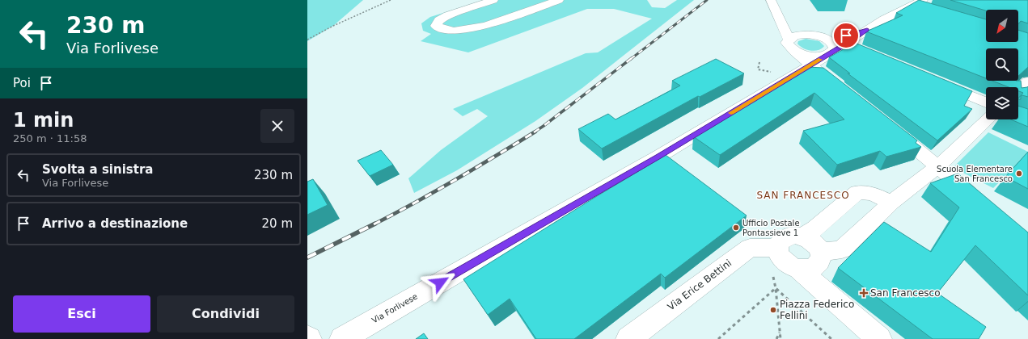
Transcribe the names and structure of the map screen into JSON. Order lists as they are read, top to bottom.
{
  "streets": {
    "street": ["Via Erice Bettini", "Via Forlivese"]
  },
  "districts": ["SAN FRANCESCO"],
  "places": {
    "other": ["Scuola Elementare San Francesco", "Ufficio Postale Pontassieve 1", "Piazza Federico Fellini"],
    "health": ["San Francesco"]
  },
  "north": "bottom left",
  "page": {
    "turn": ["230 m", "Via Forlivese"],
    "then": "Poi",
    "heading": ["1 min", "250 m · 11:58"],
    "list": [
      {
        "name": "Svolta a sinistra",
        "note": "Via Forlivese",
        "value": "230 m"
      },
      {
        "name": "Arrivo a destinazione",
        "value": "20 m"
      }
    ],
    "buttons": ["Esci", "Condividi"]
  }
}
